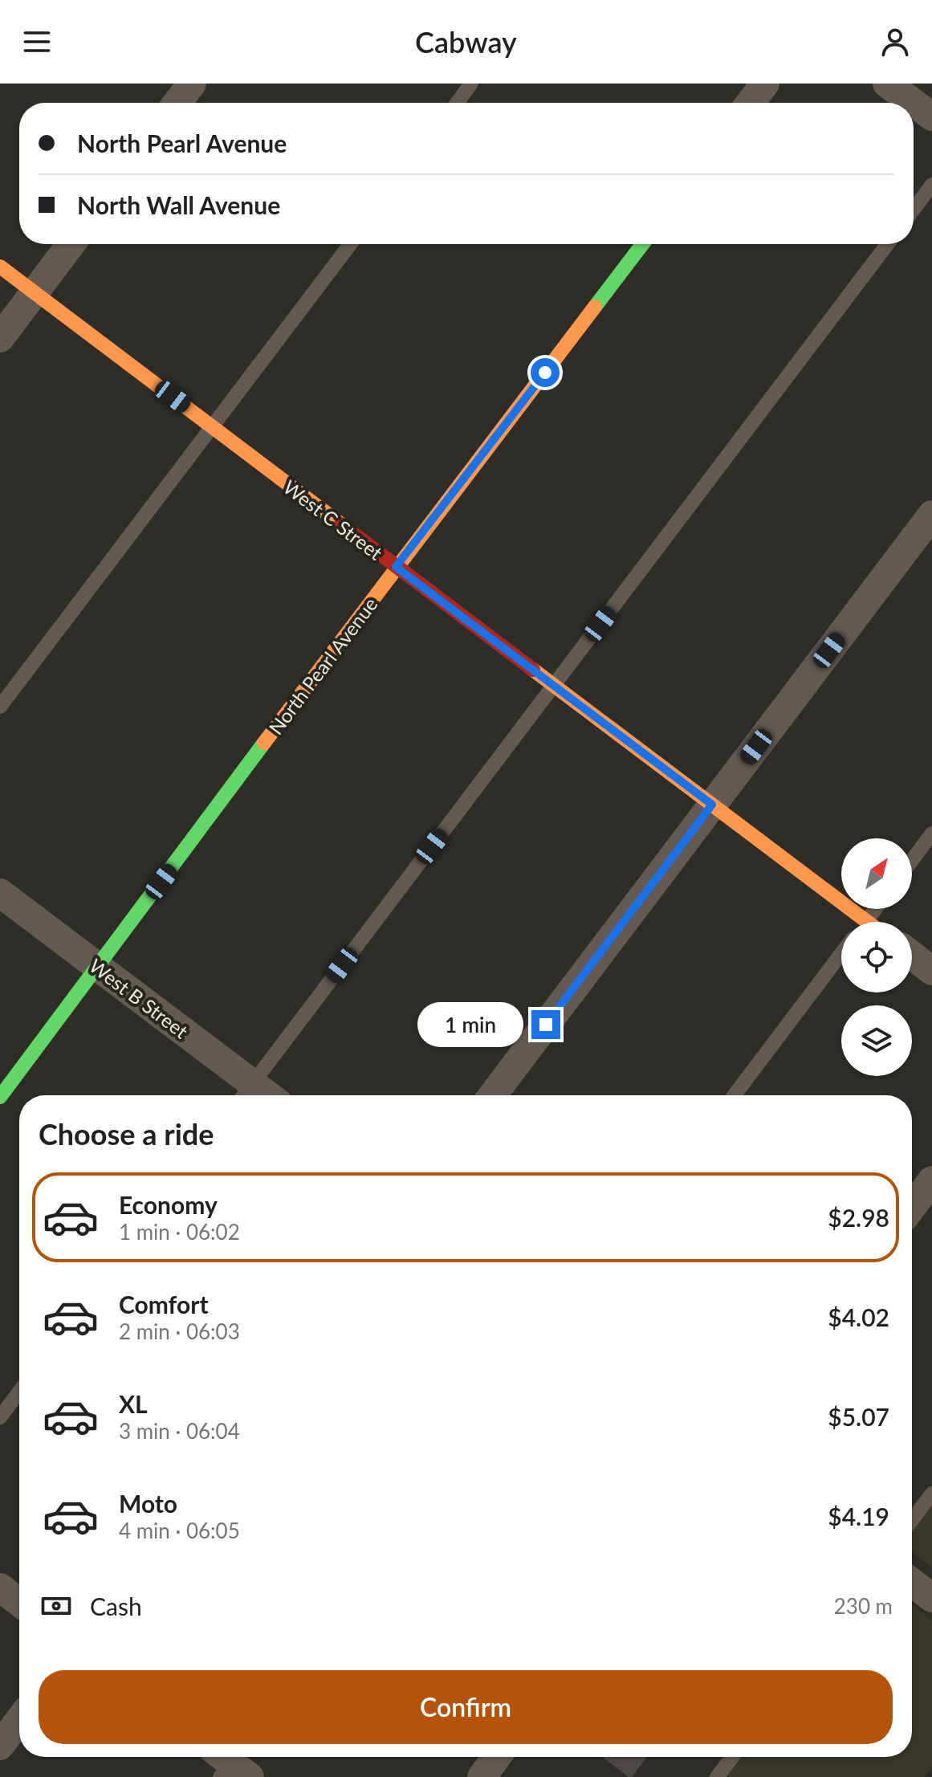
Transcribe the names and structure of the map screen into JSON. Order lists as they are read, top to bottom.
{
  "streets": {
    "street": ["West C Street", "North Pearl Avenue", "West B Street"]
  },
  "crossings": [
    ["West C Street", "North Pearl Avenue"],
    ["North Pearl Avenue", "West B Street"]
  ],
  "north": "top right",
  "page": {
    "header": "Cabway",
    "banner": ["North Pearl Avenue", "North Wall Avenue"],
    "bubble": "1 min",
    "heading": "Choose a ride",
    "list": [
      {
        "name": "Economy",
        "note": "1 min · 06:02",
        "value": "$2.98"
      },
      {
        "name": "Comfort",
        "note": "2 min · 06:03",
        "value": "$4.02"
      },
      {
        "name": "XL",
        "note": "3 min · 06:04",
        "value": "$5.07"
      },
      {
        "name": "Moto",
        "note": "4 min · 06:05",
        "value": "$4.19"
      }
    ],
    "pay": ["Cash", "230 m"],
    "buttons": "Confirm"
  }
}
